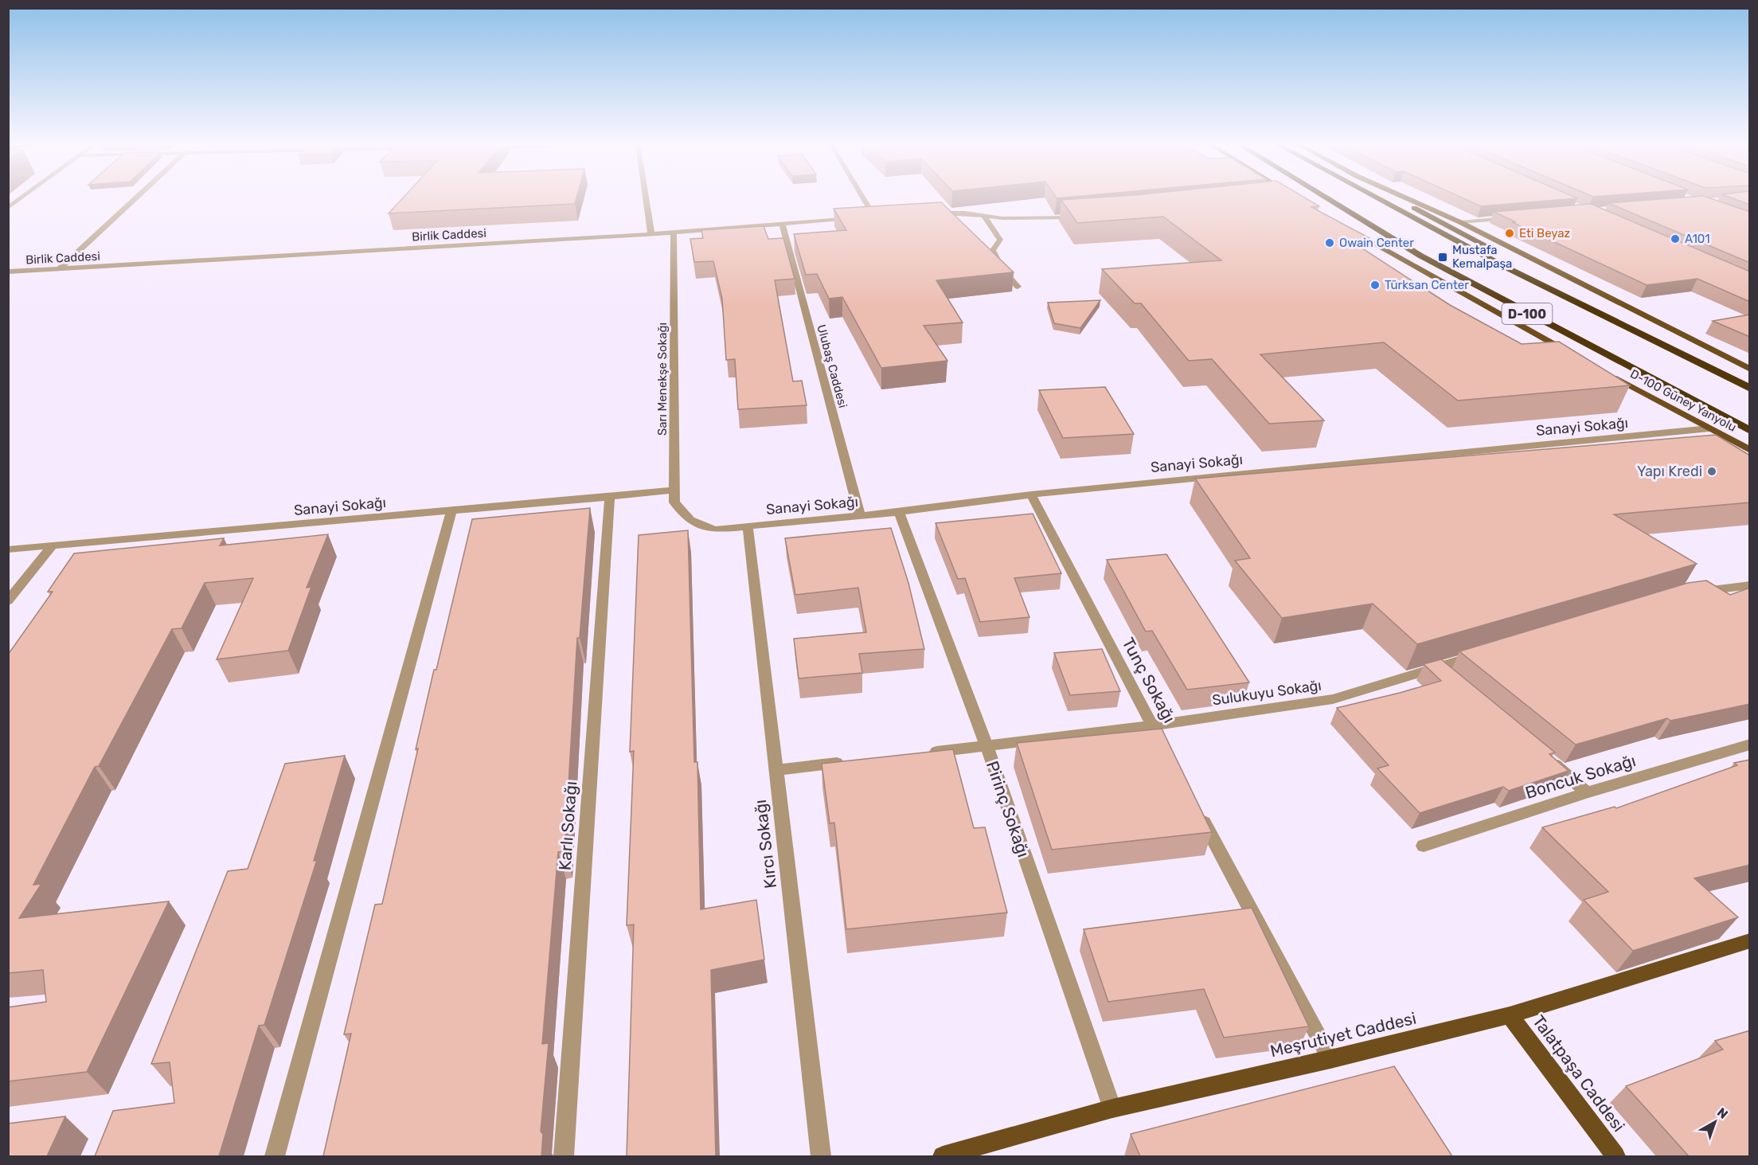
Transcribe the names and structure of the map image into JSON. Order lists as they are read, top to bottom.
{
  "streets": {
    "highway": ["D-100"],
    "main road": ["D-100 Güney Yanyolu", "Meşrutiyet Caddesi", "Talatpaşa Caddesi"],
    "street": [
      "Birlik Caddesi",
      "Ulubaş Caddesi",
      "Sarı Menekşe Sokağı",
      "Sanayi Sokağı",
      "Tunç Sokağı",
      "Sulukuyu Sokağı",
      "Boncuk Sokağı",
      "Pirinç Sokağı",
      "Karlı Sokağı",
      "Kırcı Sokağı"
    ]
  },
  "crossings": [
    ["Birlik Caddesi", "Ulubaş Caddesi"],
    ["Birlik Caddesi", "Sarı Menekşe Sokağı"],
    ["Ulubaş Caddesi", "Sanayi Sokağı"],
    ["Sarı Menekşe Sokağı", "Sanayi Sokağı"],
    ["D-100 Güney Yanyolu", "Sanayi Sokağı"],
    ["Sanayi Sokağı", "Tunç Sokağı"],
    ["Sanayi Sokağı", "Pirinç Sokağı"],
    ["Sanayi Sokağı", "Karlı Sokağı"],
    ["Sanayi Sokağı", "Kırcı Sokağı"],
    ["Tunç Sokağı", "Sulukuyu Sokağı"],
    ["Sulukuyu Sokağı", "Pirinç Sokağı"],
    ["Pirinç Sokağı", "Meşrutiyet Caddesi"],
    ["Meşrutiyet Caddesi", "Talatpaşa Caddesi"]
  ],
  "places": {
    "other": [
      "Eti Beyaz",
      "A101",
      "Owain Center",
      "Türksan Center",
      "Yapı Kredi"
    ],
    "transit": ["Mustafa Kemalpaşa"]
  },
  "north": "top right"
}
